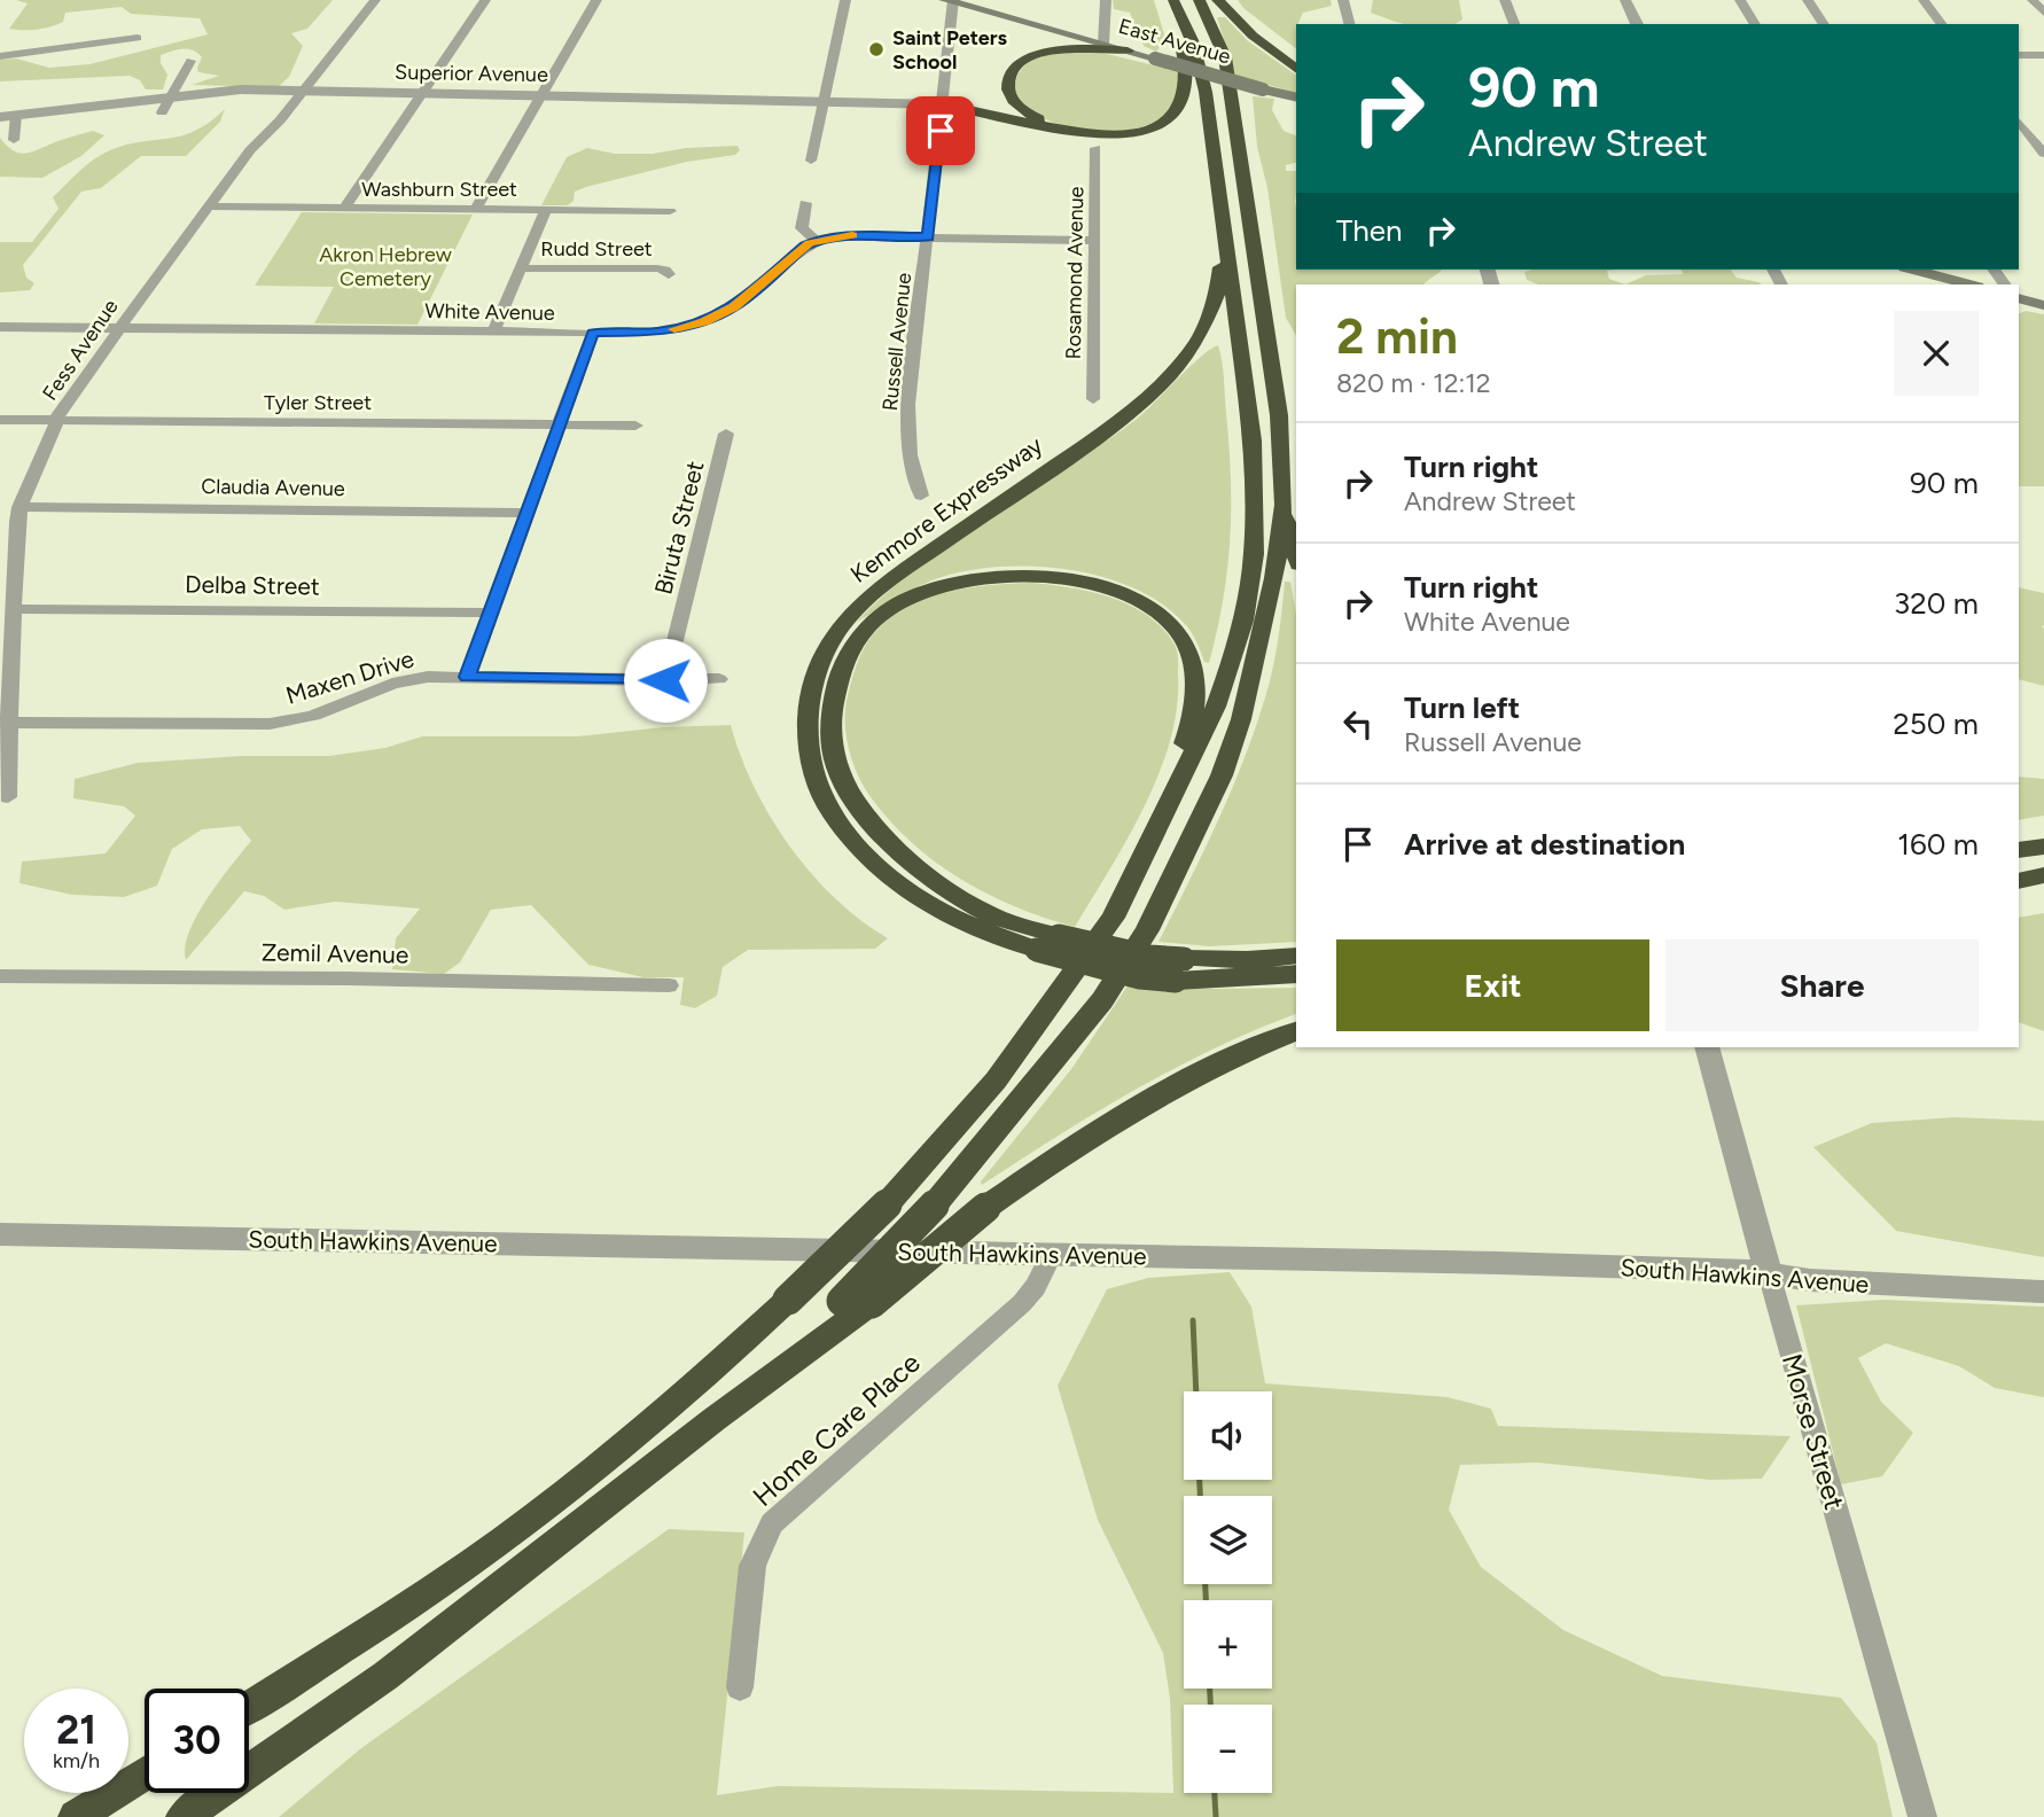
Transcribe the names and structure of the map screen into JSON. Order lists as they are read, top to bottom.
{
  "streets": {
    "highway": ["Kenmore Expressway"],
    "main road": ["East Avenue"],
    "street": [
      "Superior Avenue",
      "Washburn Street",
      "Rudd Street",
      "Rosamond Avenue",
      "White Avenue",
      "Russell Avenue",
      "Fess Avenue",
      "Tyler Street",
      "Claudia Avenue",
      "Biruta Street",
      "Delba Street",
      "Maxen Drive",
      "Zemil Avenue",
      "South Hawkins Avenue",
      "Home Care Place",
      "Morse Street"
    ]
  },
  "crossings": [
    ["East Avenue", "Russell Avenue"],
    ["Superior Avenue", "Russell Avenue"],
    ["Superior Avenue", "Fess Avenue"],
    ["Washburn Street", "Fess Avenue"],
    ["Rosamond Avenue", "White Avenue"],
    ["White Avenue", "Russell Avenue"],
    ["White Avenue", "Fess Avenue"],
    ["Fess Avenue", "Tyler Street"],
    ["Fess Avenue", "Claudia Avenue"],
    ["Fess Avenue", "Delba Street"],
    ["Fess Avenue", "Maxen Drive"],
    ["Biruta Street", "Maxen Drive"],
    ["South Hawkins Avenue", "Home Care Place"],
    ["South Hawkins Avenue", "Morse Street"]
  ],
  "parks": ["Akron Hebrew Cemetery"],
  "places": ["Saint Peters School"],
  "page": {
    "turn": ["90 m", "Andrew Street"],
    "then": "Then",
    "heading": ["2 min", "820 m · 12:12"],
    "list": [
      {
        "name": "Turn right",
        "note": "Andrew Street",
        "value": "90 m"
      },
      {
        "name": "Turn right",
        "note": "White Avenue",
        "value": "320 m"
      },
      {
        "name": "Turn left",
        "note": "Russell Avenue",
        "value": "250 m"
      },
      {
        "name": "Arrive at destination",
        "value": "160 m"
      }
    ],
    "buttons": ["Exit", "Share"],
    "map_buttons": ["+", "−"],
    "speed": "21 km/h",
    "limit": "30"
  }
}
